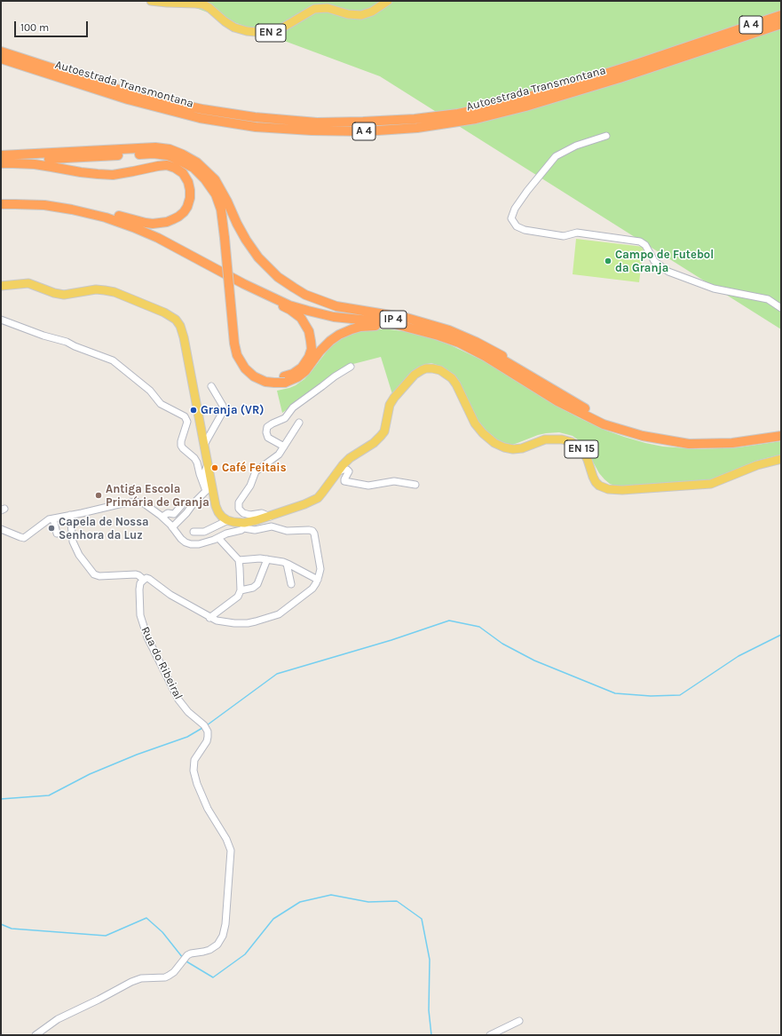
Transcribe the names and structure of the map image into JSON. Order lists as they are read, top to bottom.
{
  "streets": {
    "highway": ["A 4", "Autoestrada Transmontana", "IP 4"],
    "main road": ["EN 2", "EN 15"],
    "street": ["Rua do Ribeiral"]
  },
  "places": [
    "Campo de Futebol da Granja",
    "Granja (VR)",
    "Café Feitais",
    "Antiga Escola Primária de Granja",
    "Capela de Nossa Senhora da Luz"
  ],
  "scale_bar": "100 m"
}
